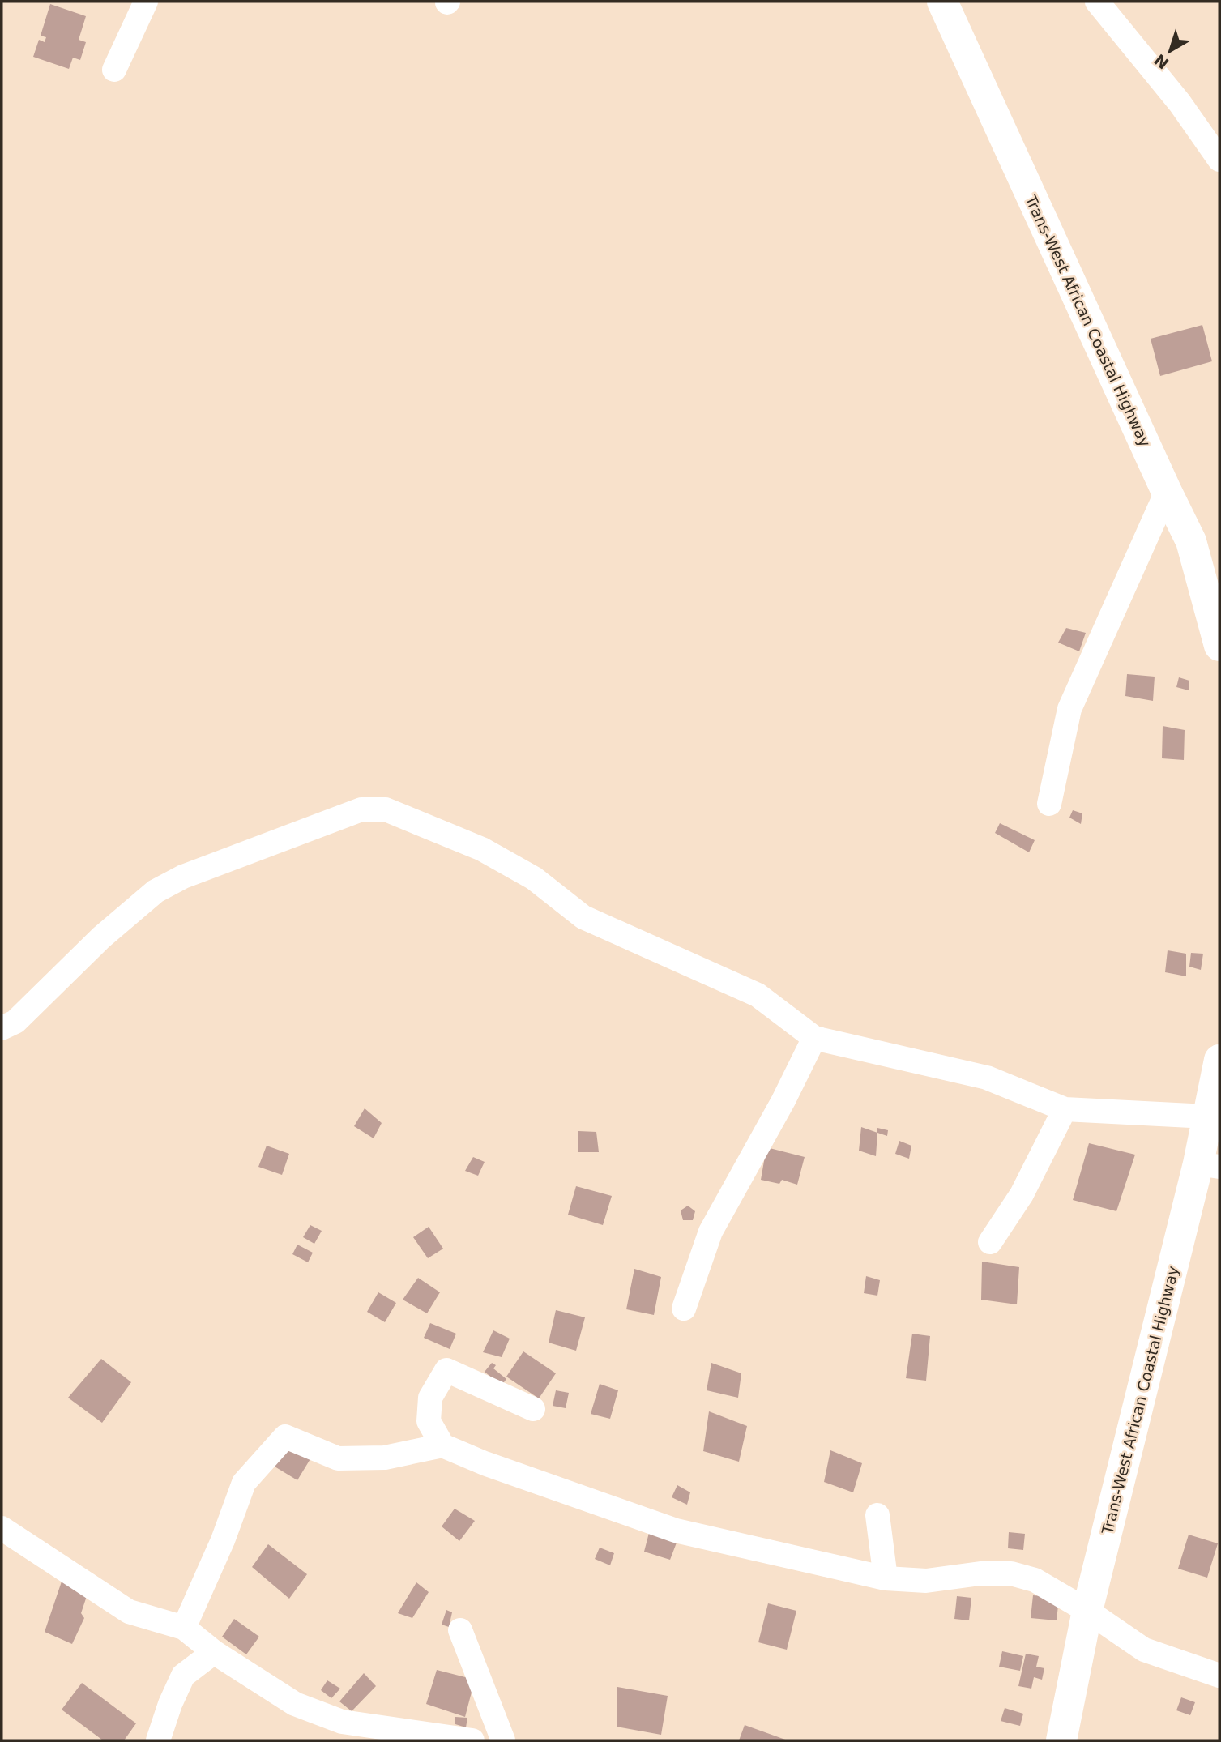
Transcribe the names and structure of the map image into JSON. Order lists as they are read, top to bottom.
{
  "streets": {
    "highway": ["Trans-West African Coastal Highway"]
  },
  "north": "bottom left"
}
